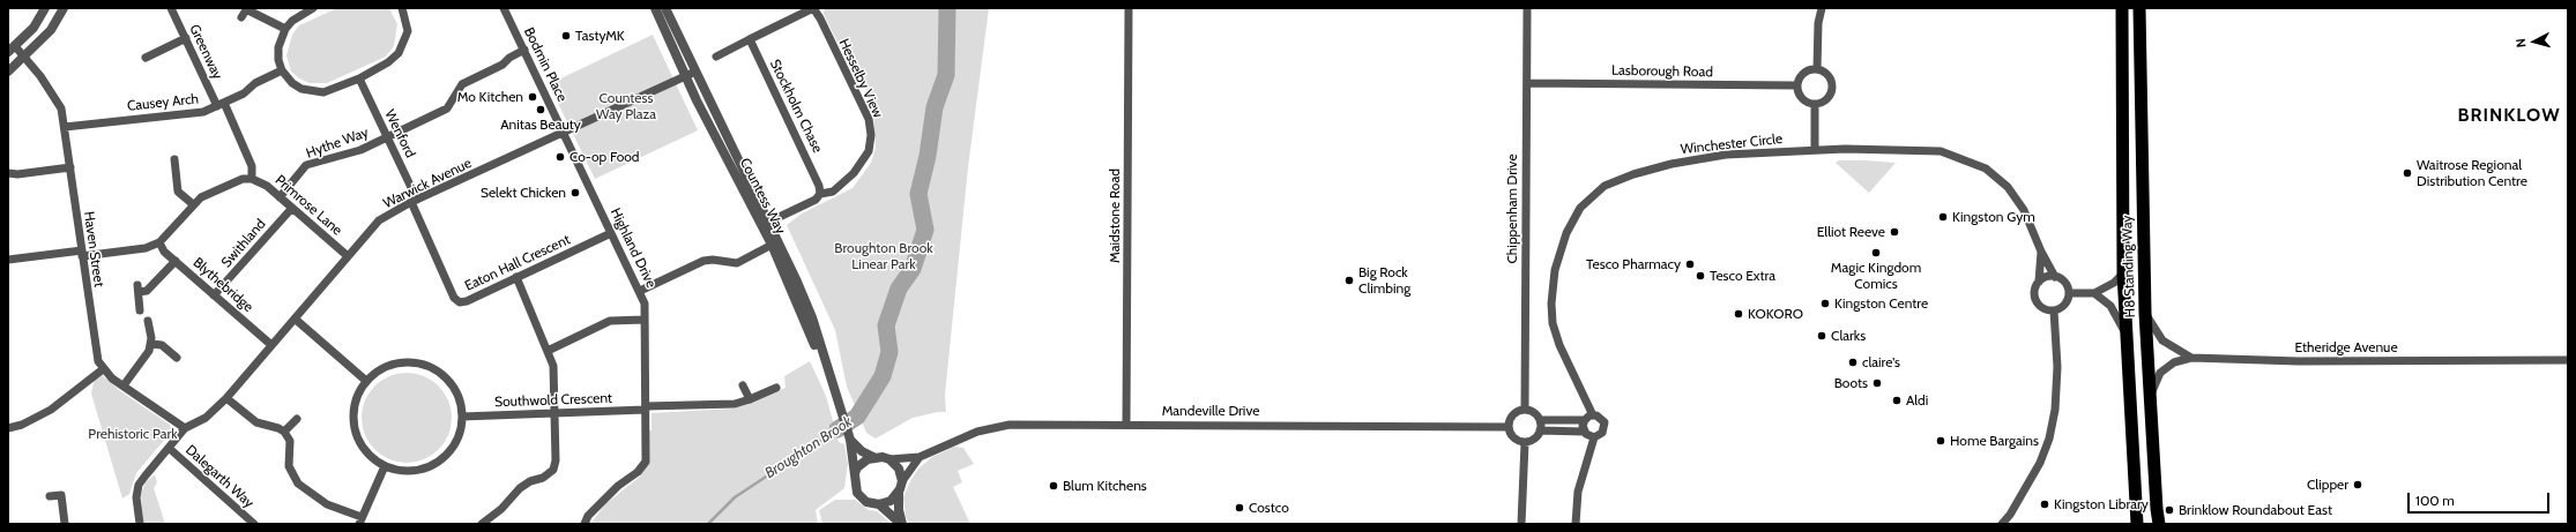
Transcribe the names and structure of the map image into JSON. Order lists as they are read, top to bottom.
{
  "streets": {
    "highway": ["H8 Standing Way"],
    "street": [
      "Greenway",
      "Bodmin Place",
      "Lasborough Road",
      "Hesselby View",
      "Causey Arch",
      "Stockholm Chase",
      "Wenford",
      "Hythe Way",
      "Winchester Circle",
      "Warwick Avenue",
      "Countess Way",
      "Primrose Lane",
      "Chippenham Drive",
      "Maidstone Road",
      "Swithland",
      "Highland Drive",
      "Haven Street",
      "Eaton Hall Crescent",
      "Blythebridge",
      "Etheridge Avenue",
      "Southwold Crescent",
      "Mandeville Drive",
      "Dalegarth Way"
    ]
  },
  "crossings": [
    ["Greenway", "Causey Arch"],
    ["Greenway", "Primrose Lane"],
    ["Bodmin Place", "Hythe Way"],
    ["Bodmin Place", "Warwick Avenue"],
    ["Bodmin Place", "Highland Drive"],
    ["Lasborough Road", "Chippenham Drive"],
    ["Hesselby View", "Stockholm Chase"],
    ["Causey Arch", "Haven Street"],
    ["Wenford", "Hythe Way"],
    ["Wenford", "Warwick Avenue"],
    ["Wenford", "Eaton Hall Crescent"],
    ["Hythe Way", "Primrose Lane"],
    ["Warwick Avenue", "Countess Way"],
    ["Warwick Avenue", "Primrose Lane"],
    ["Warwick Avenue", "Highland Drive"],
    ["Warwick Avenue", "Eaton Hall Crescent"],
    ["Warwick Avenue", "Blythebridge"],
    ["Countess Way", "Mandeville Drive"],
    ["Primrose Lane", "Swithland"],
    ["Primrose Lane", "Blythebridge"],
    ["Chippenham Drive", "Mandeville Drive"],
    ["Maidstone Road", "Mandeville Drive"],
    ["Swithland", "Blythebridge"],
    ["Highland Drive", "Eaton Hall Crescent"],
    ["Highland Drive", "Southwold Crescent"],
    ["H8 Standing Way", "Etheridge Avenue"]
  ],
  "districts": ["BRINKLOW"],
  "water": ["Broughton Brook"],
  "parks": ["Countess Way Plaza", "Broughton Brook Linear Park", "Prehistoric Park"],
  "places": [
    "TastyMK",
    "Mo Kitchen",
    "Anitas Beauty",
    "Co-op Food",
    "Waitrose Regional Distribution Centre",
    "Selekt Chicken",
    "Kingston Gym",
    "Elliot Reeve",
    "Magic Kingdom Comics",
    "Tesco Pharmacy",
    "Tesco Extra",
    "Big Rock Climbing",
    "Kingston Centre",
    "KOKORO",
    "Clarks",
    "claire's",
    "Boots",
    "Aldi",
    "Home Bargains",
    "Clipper",
    "Blum Kitchens",
    "Kingston Library",
    "Costco",
    "Brinklow Roundabout East"
  ],
  "scale_bar": "100 m",
  "north": "left"
}
